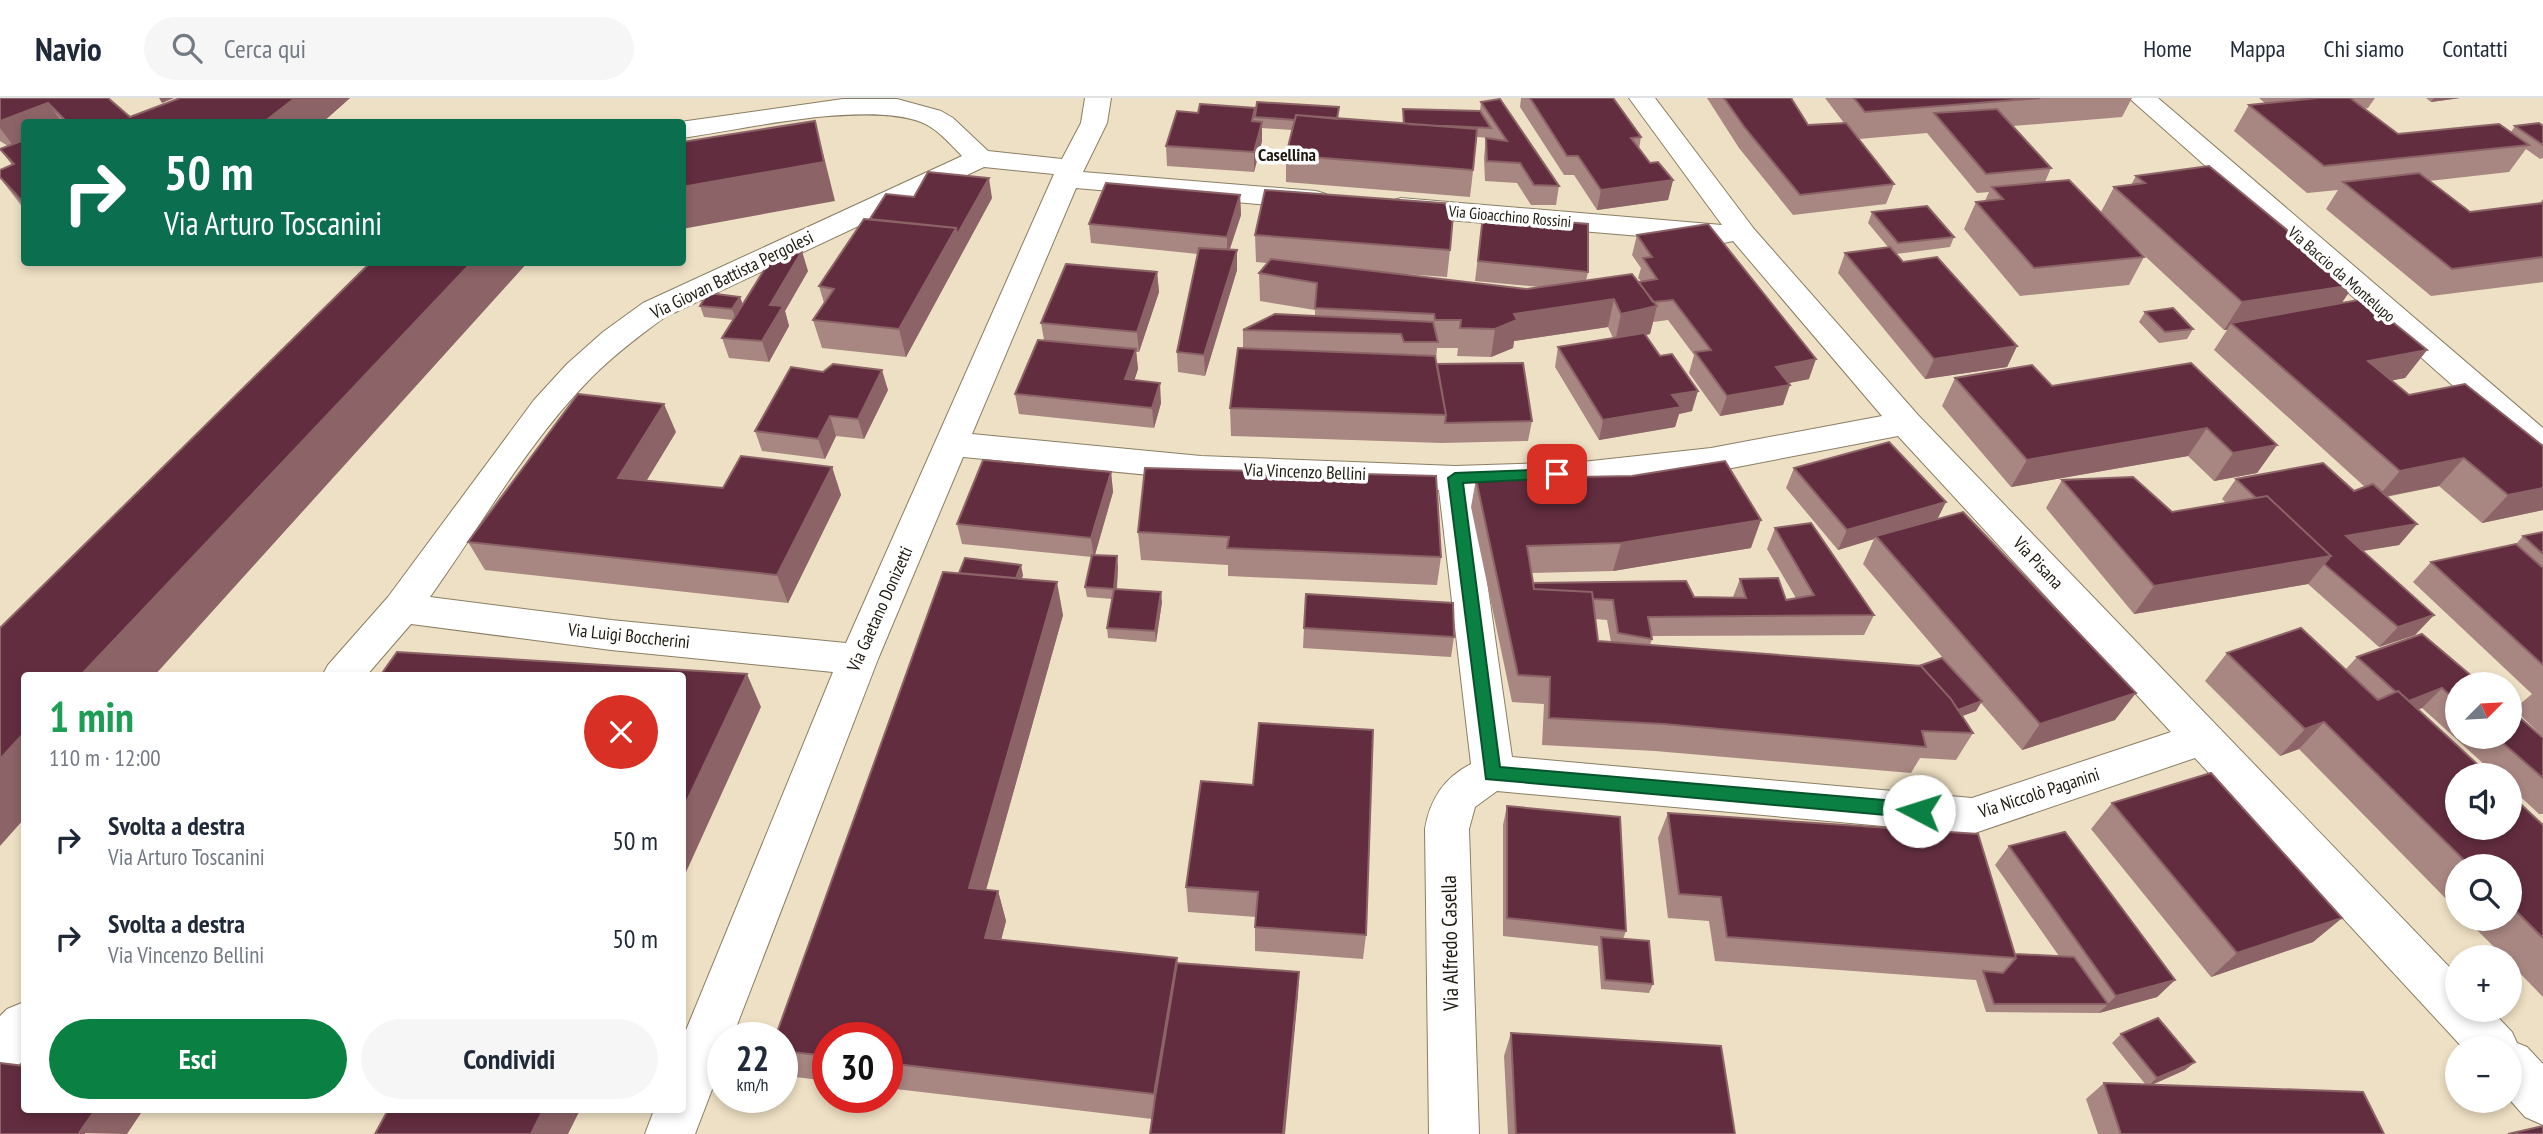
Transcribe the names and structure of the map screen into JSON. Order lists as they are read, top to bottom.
{
  "streets": {
    "street": [
      "Via Gioacchino Rossini",
      "Via Baccio da Montelupo",
      "Via Giovan Battista Pergolesi",
      "Via Vincenzo Bellini",
      "Via Pisana",
      "Via Gaetano Donizetti",
      "Via Luigi Boccherini",
      "Via Niccolò Paganini",
      "Via Alfredo Casella"
    ]
  },
  "crossings": [
    ["Via Gioacchino Rossini", "Via Pisana"],
    ["Via Gioacchino Rossini", "Via Gaetano Donizetti"],
    ["Via Giovan Battista Pergolesi", "Via Luigi Boccherini"],
    ["Via Vincenzo Bellini", "Via Pisana"],
    ["Via Vincenzo Bellini", "Via Gaetano Donizetti"],
    ["Via Pisana", "Via Niccolò Paganini"],
    ["Via Gaetano Donizetti", "Via Luigi Boccherini"],
    ["Via Niccolò Paganini", "Via Alfredo Casella"]
  ],
  "districts": ["Casellina"],
  "north": "top right",
  "page": {
    "header": "Navio",
    "search": "Cerca qui",
    "nav": [
      "Home",
      "Mappa",
      "Chi siamo",
      "Contatti"
    ],
    "turn": ["50 m", "Via Arturo Toscanini"],
    "map_buttons": ["+", "−"],
    "heading": ["1 min", "110 m · 12:00"],
    "list": [
      {
        "name": "Svolta a destra",
        "note": "Via Arturo Toscanini",
        "value": "50 m"
      },
      {
        "name": "Svolta a destra",
        "note": "Via Vincenzo Bellini",
        "value": "50 m"
      }
    ],
    "buttons": ["Esci", "Condividi"],
    "speed": "22 km/h",
    "limit": "30"
  }
}
